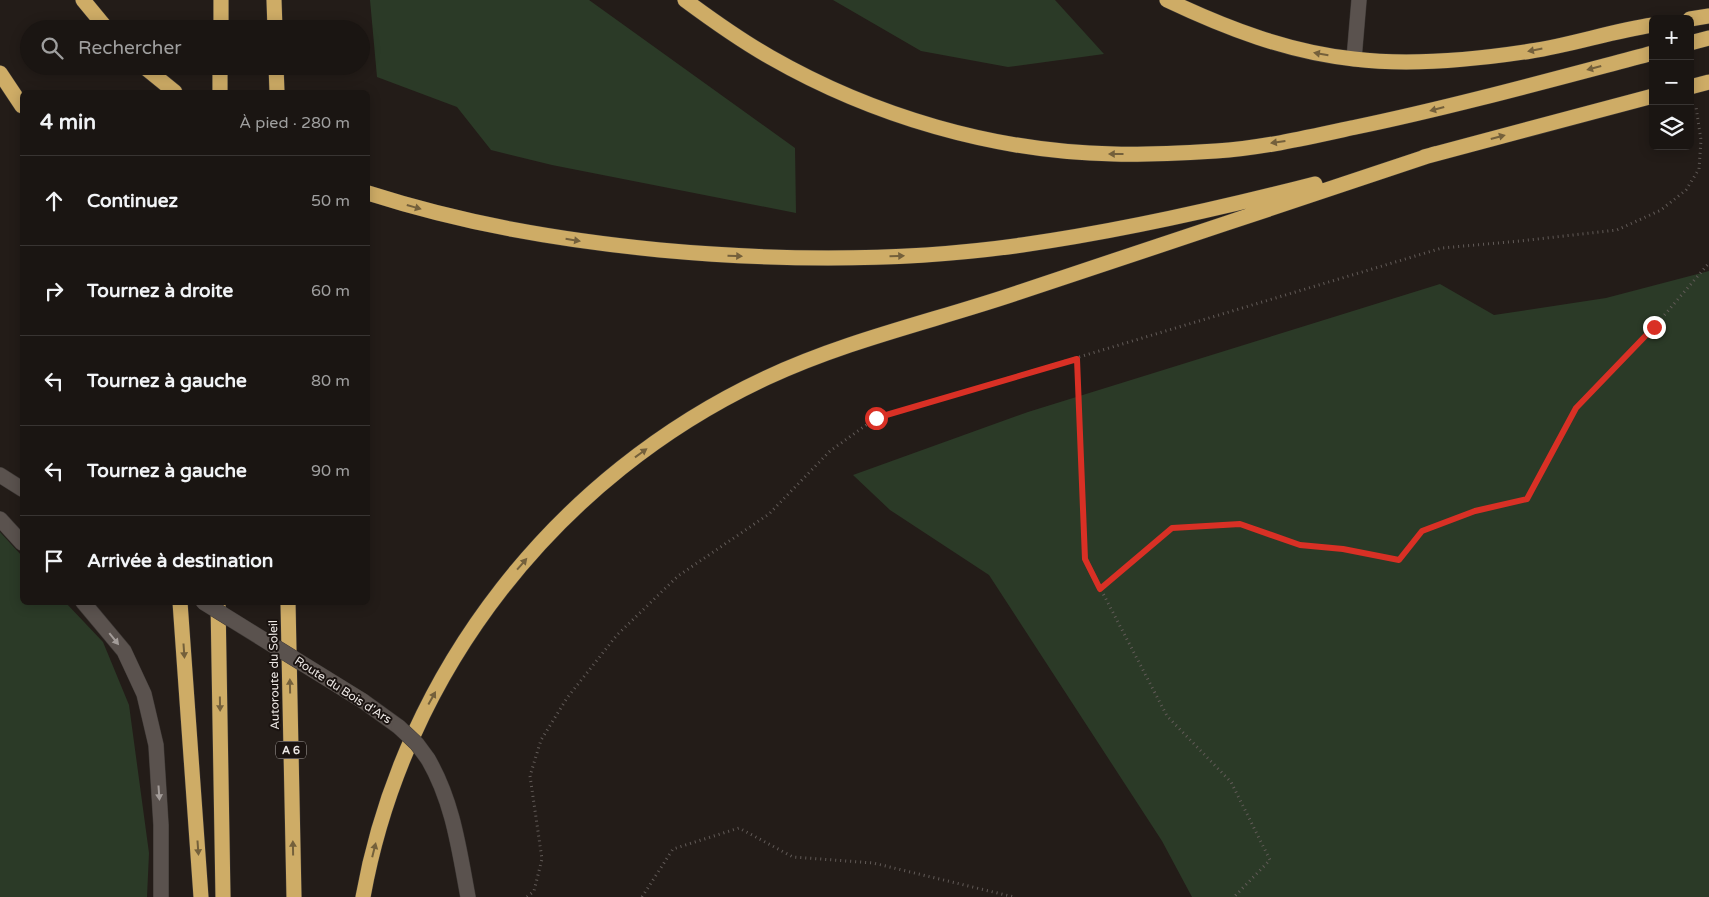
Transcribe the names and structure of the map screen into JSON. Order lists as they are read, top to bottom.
{
  "streets": {
    "highway": ["Autoroute du Soleil", "A 6"],
    "street": ["Route du Bois d'Ars"]
  },
  "page": {
    "map_buttons": ["+", "−"],
    "search": "Rechercher",
    "heading": ["4 min", "À pied · 280 m"],
    "list": [
      ["Continuez", "50 m"],
      ["Tournez à droite", "60 m"],
      ["Tournez à gauche", "80 m"],
      ["Tournez à gauche", "90 m"],
      "Arrivée à destination"
    ]
  }
}
